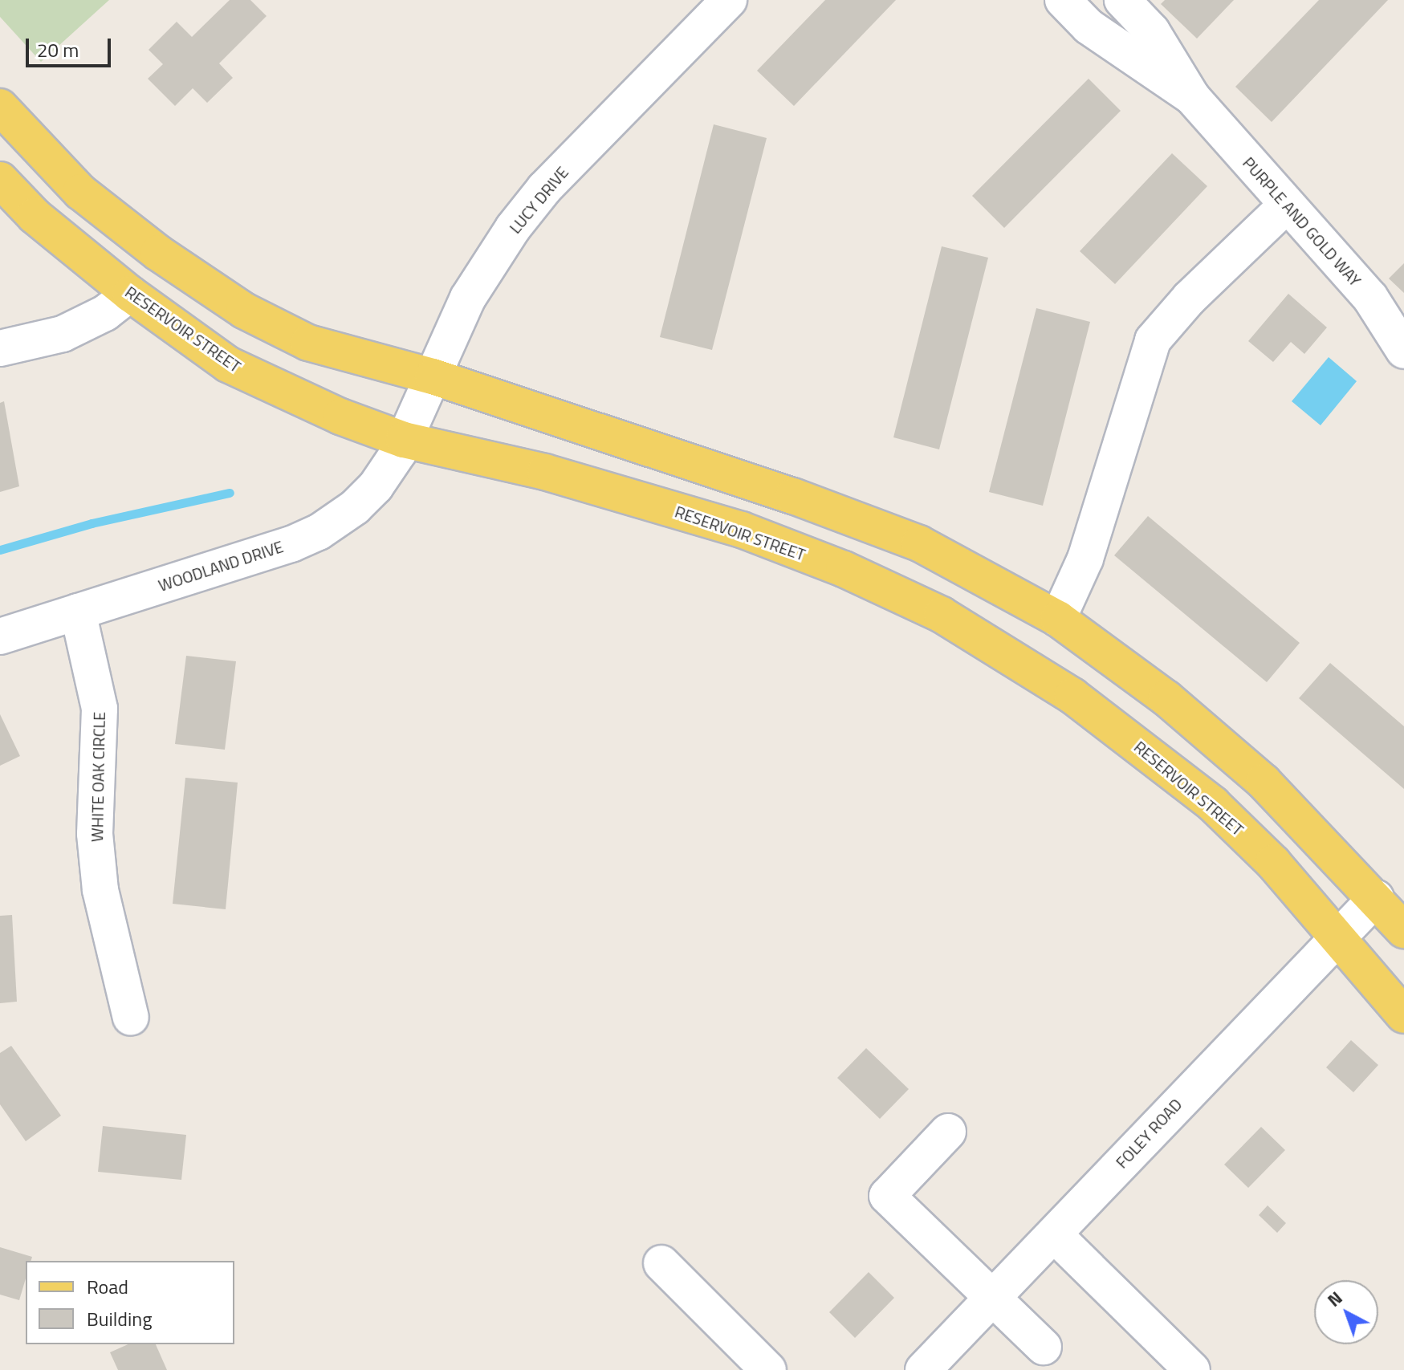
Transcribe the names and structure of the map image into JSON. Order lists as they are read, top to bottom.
{
  "streets": {
    "main road": ["RESERVOIR STREET"],
    "street": [
      "LUCY DRIVE",
      "PURPLE AND GOLD WAY",
      "WOODLAND DRIVE",
      "WHITE OAK CIRCLE",
      "FOLEY ROAD"
    ]
  },
  "crossings": [
    ["LUCY DRIVE", "RESERVOIR STREET"],
    ["LUCY DRIVE", "WOODLAND DRIVE"],
    ["RESERVOIR STREET", "WOODLAND DRIVE"],
    ["RESERVOIR STREET", "FOLEY ROAD"],
    ["WOODLAND DRIVE", "WHITE OAK CIRCLE"]
  ],
  "legend": ["Road", "Building"],
  "scale_bar": "20 m",
  "north": "top left"
}
